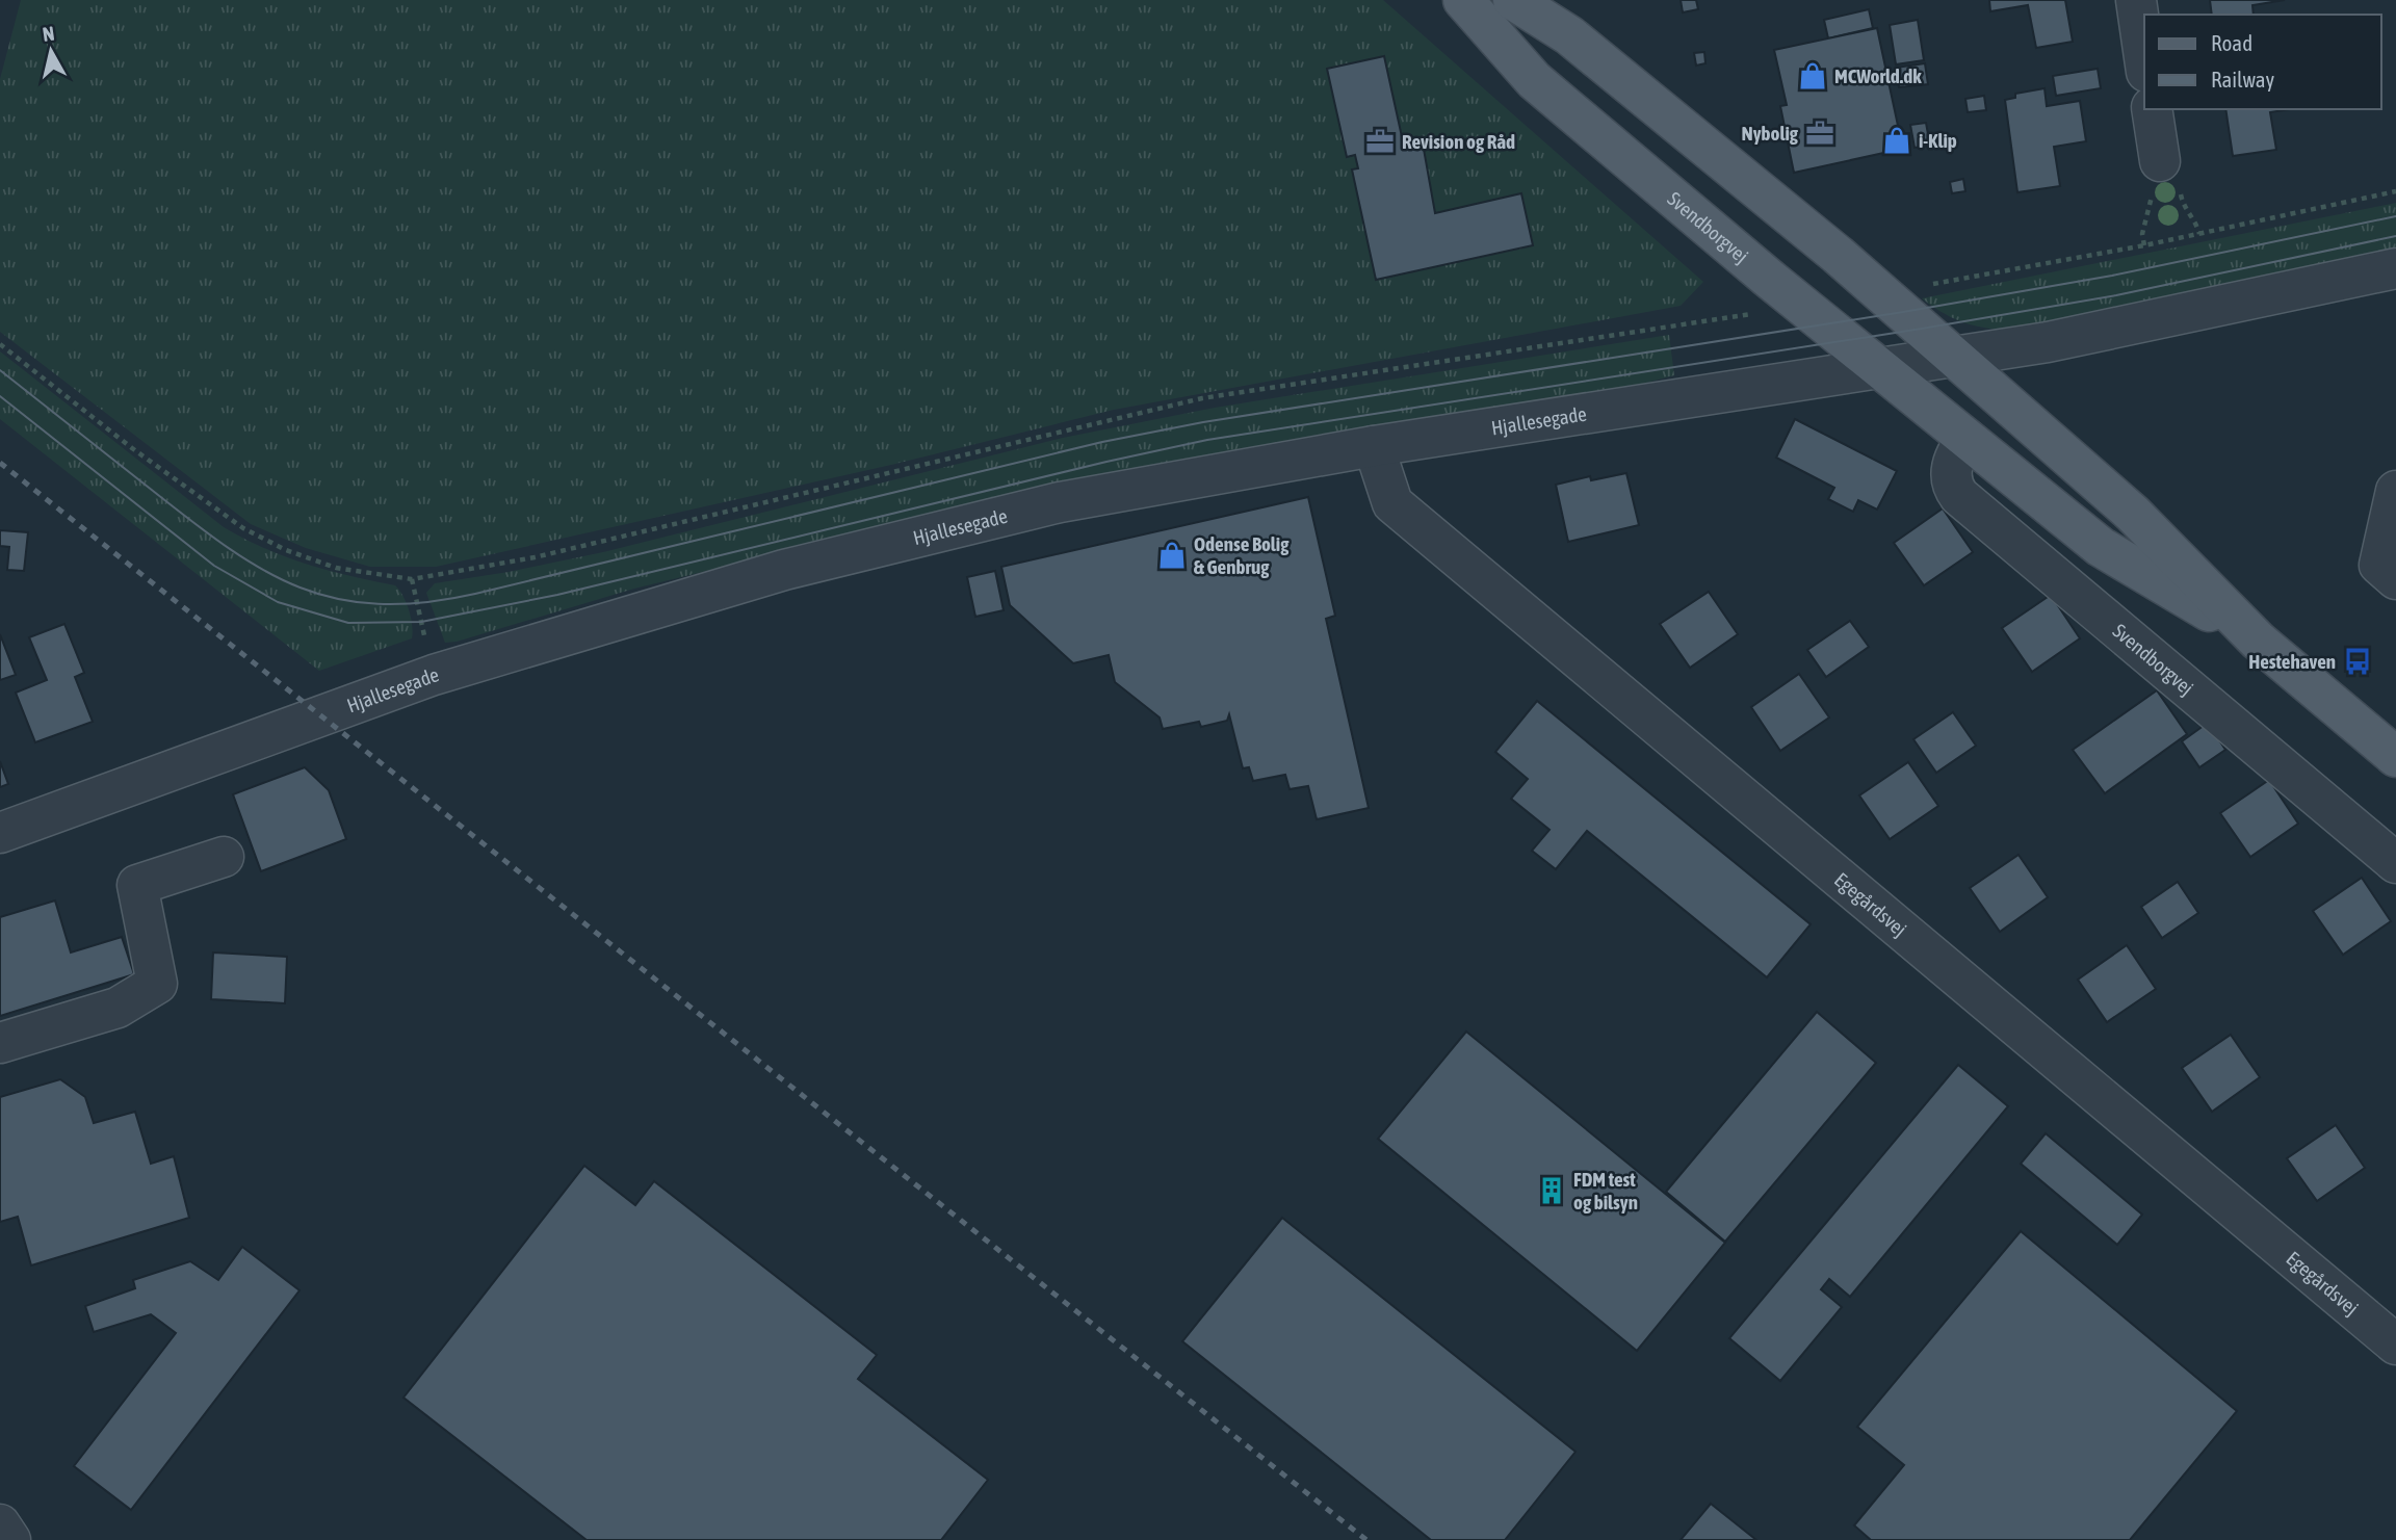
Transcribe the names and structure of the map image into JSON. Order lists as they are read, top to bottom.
{
  "streets": {
    "main road": ["Svendborgvej"],
    "street": ["Hjallesegade", "Egegårdsvej"]
  },
  "crossings": [
    ["Svendborgvej", "Hjallesegade"],
    ["Hjallesegade", "Egegårdsvej"]
  ],
  "places": {
    "shop": ["MCWorld.dk", "i-Klip", "Odense Bolig & Genbrug"],
    "office": ["Nybolig", "Revision og Råd"],
    "bus stop": ["Hestehaven"],
    "building": ["FDM test og bilsyn"]
  },
  "legend": ["Road", "Railway"],
  "north": "top"
}
